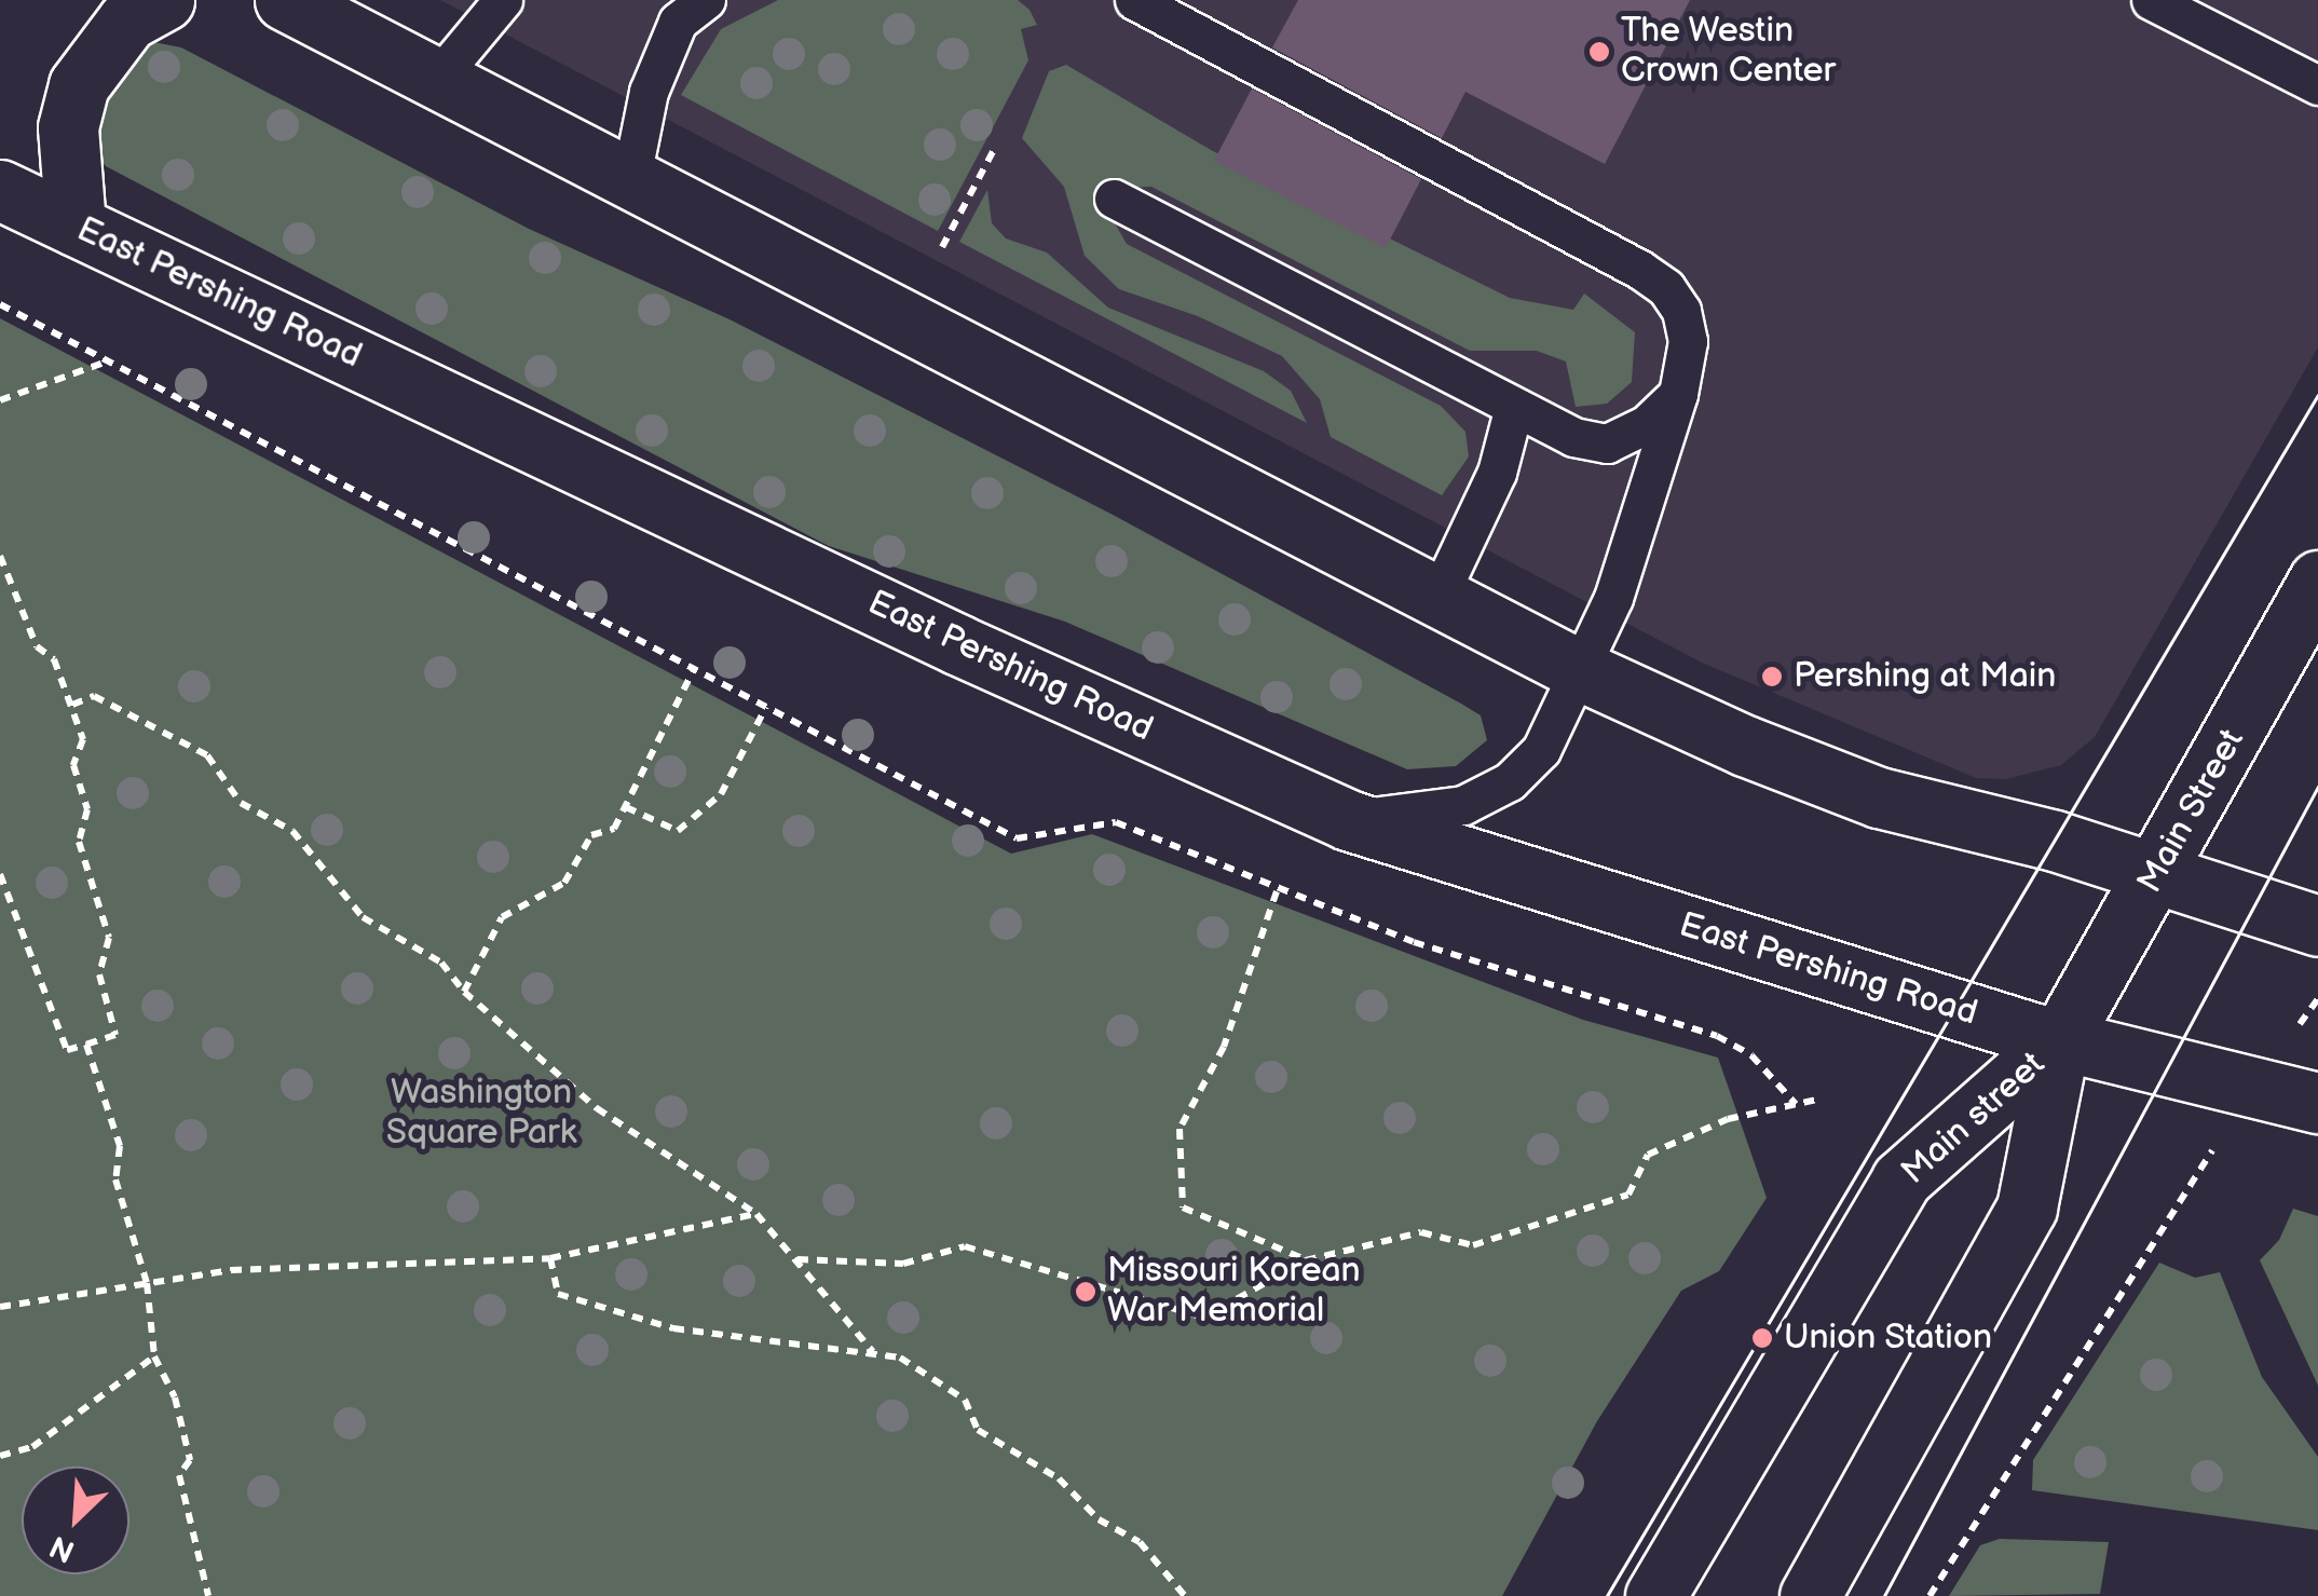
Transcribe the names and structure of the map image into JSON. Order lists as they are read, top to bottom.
{
  "streets": {
    "main road": ["East Pershing Road", "Main Street", "Main street"]
  },
  "crossings": [
    ["East Pershing Road", "Main Street"],
    ["East Pershing Road", "Main street"],
    ["Main Street", "Main street"]
  ],
  "parks": ["Washington Square Park"],
  "places": [
    "The Westin Crown Center",
    "Pershing at Main",
    "Missouri Korean War Memorial",
    "Union Station"
  ],
  "north": "bottom left"
}
